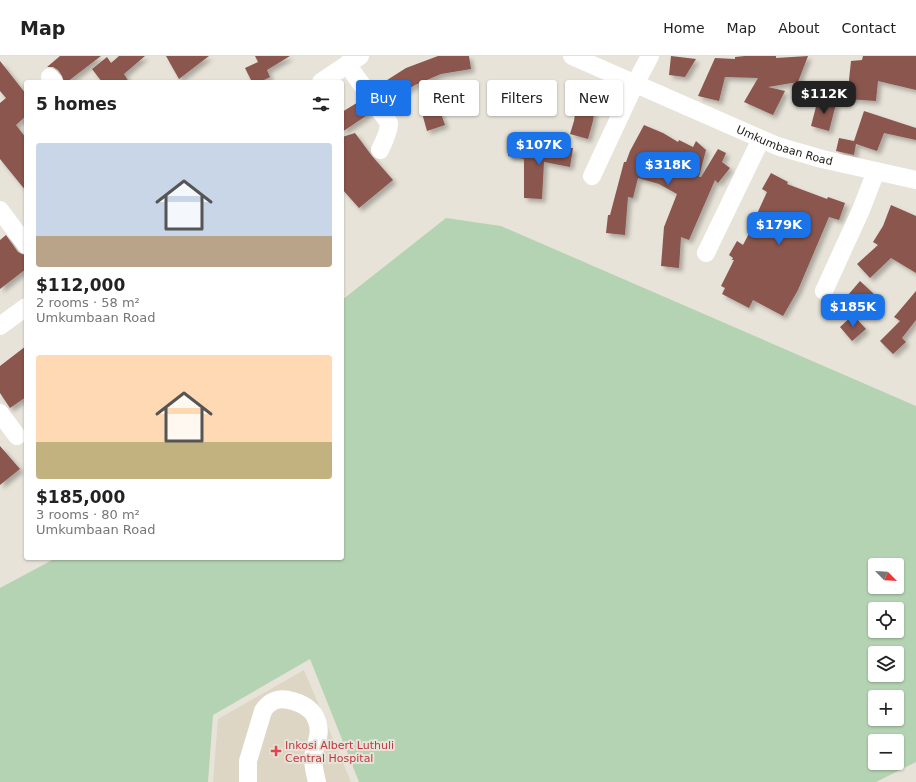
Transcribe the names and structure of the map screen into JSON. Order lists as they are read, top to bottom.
{
  "streets": {
    "street": ["Umkumbaan Road"]
  },
  "places": {
    "health": ["Inkosi Albert Luthuli Central Hospital"]
  },
  "north": "bottom right",
  "page": {
    "header": "Map",
    "nav": [
      "Home",
      "Map",
      "About",
      "Contact"
    ],
    "chip": [
      "Buy",
      "Rent",
      "Filters",
      "New"
    ],
    "heading": "5 homes",
    "price": [
      "$112K",
      "$107K",
      "$318K",
      "$179K",
      "$185K"
    ],
    "list": [
      {
        "name": "$112,000",
        "note": "2 rooms · 58 m² · Umkumbaan Road"
      },
      {
        "name": "$185,000",
        "note": "3 rooms · 80 m² · Umkumbaan Road"
      }
    ],
    "map_buttons": ["+", "−"]
  }
}
